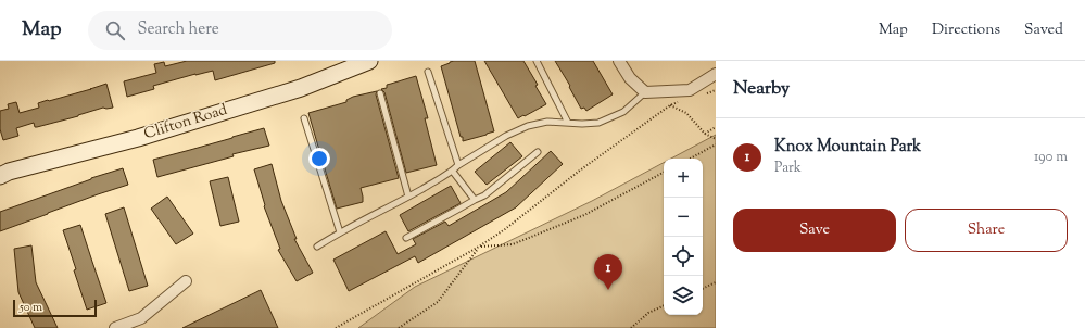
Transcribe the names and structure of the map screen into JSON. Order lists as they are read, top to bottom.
{
  "streets": {
    "main road": ["Clifton Road"]
  },
  "scale_bar": "50 m",
  "page": {
    "header": "Map",
    "search": "Search here",
    "nav": ["Map", "Directions", "Saved"],
    "heading": "Nearby",
    "list": [
      {
        "mark": "1",
        "name": "Knox Mountain Park",
        "note": "Park",
        "value": "190 m"
      }
    ],
    "map_buttons": ["+", "−"],
    "buttons": ["Save", "Share"],
    "pins": "1",
    "scale": "50 m"
  }
}
